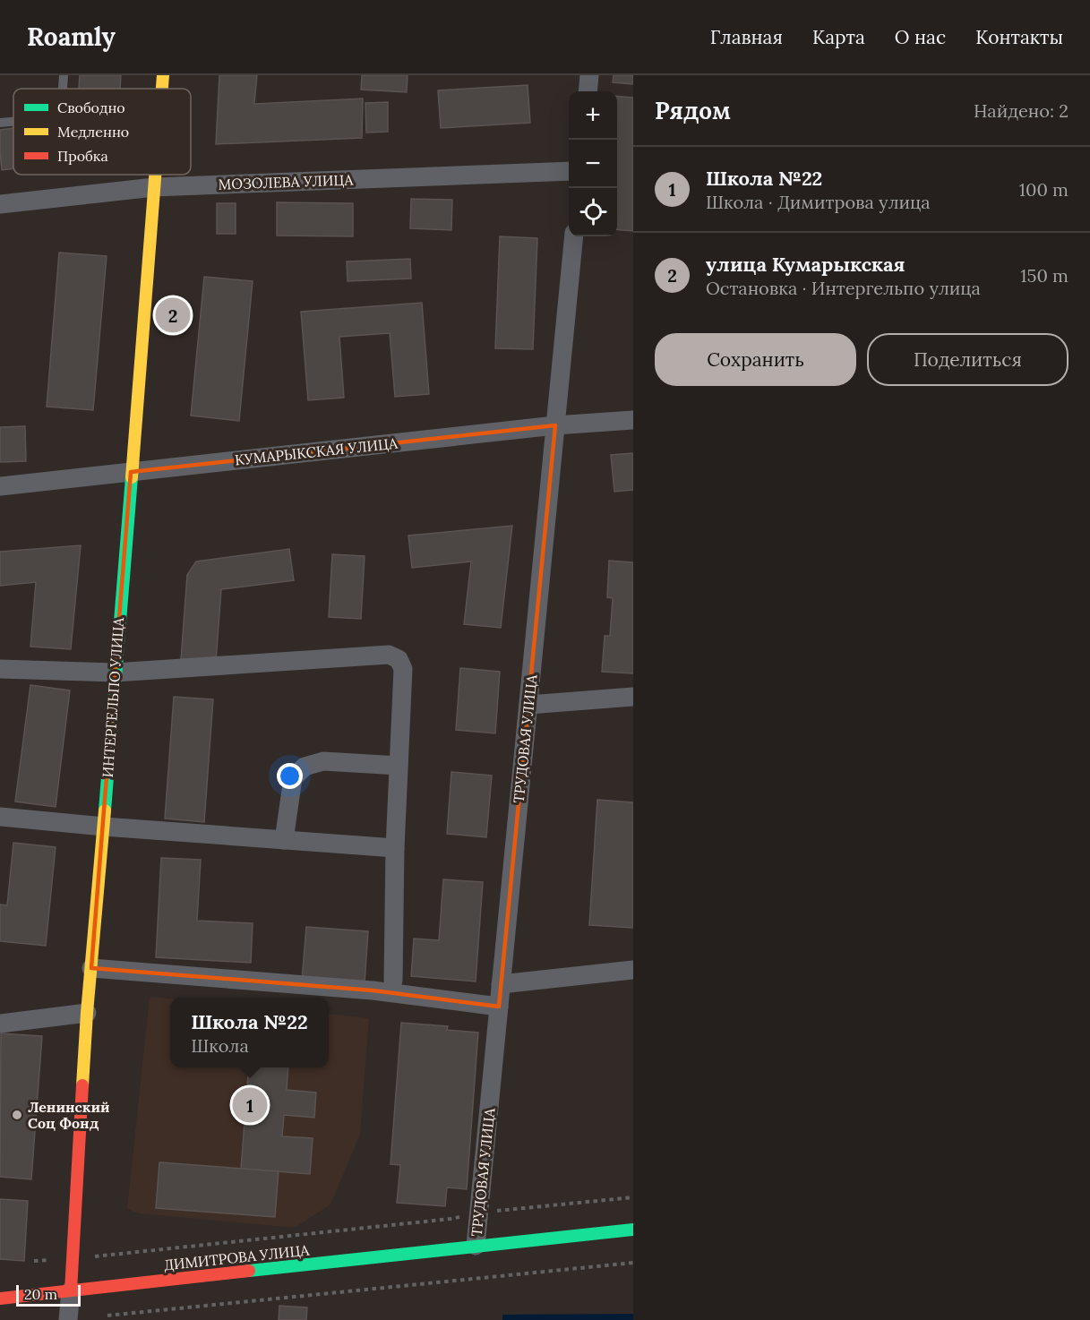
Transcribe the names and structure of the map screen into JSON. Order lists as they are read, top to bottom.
{
  "streets": {
    "main road": ["ИНТЕРГЕЛЬПО УЛИЦА", "ДИМИТРОВА УЛИЦА"],
    "street": ["МОЗОЛЕВА УЛИЦА", "КУМАРЫКСКАЯ УЛИЦА", "ТРУДОВАЯ УЛИЦА"]
  },
  "crossings": [
    ["МОЗОЛЕВА УЛИЦА", "ИНТЕРГЕЛЬПО УЛИЦА"],
    ["КУМАРЫКСКАЯ УЛИЦА", "ИНТЕРГЕЛЬПО УЛИЦА"],
    ["КУМАРЫКСКАЯ УЛИЦА", "ТРУДОВАЯ УЛИЦА"],
    ["ИНТЕРГЕЛЬПО УЛИЦА", "ДИМИТРОВА УЛИЦА"],
    ["ТРУДОВАЯ УЛИЦА", "ДИМИТРОВА УЛИЦА"]
  ],
  "places": ["Ленинский Соц Фонд"],
  "legend": ["Свободно", "Медленно", "Пробка"],
  "scale_bar": "20 m",
  "page": {
    "header": "Roamly",
    "nav": [
      "Главная",
      "Карта",
      "О нас",
      "Контакты"
    ],
    "heading": ["Рядом", "Найдено: 2"],
    "map_buttons": ["+", "−"],
    "list": [
      {
        "mark": "1",
        "name": "Школа №22",
        "note": "Школа · Димитрова улица",
        "value": "100 m"
      },
      {
        "mark": "2",
        "name": "улица Кумарыкская",
        "note": "Остановка · Интергельпо улица",
        "value": "150 m"
      }
    ],
    "pins": ["2", "1"],
    "buttons": ["Сохранить", "Поделиться"],
    "popup": ["Школа №22", "Школа"],
    "scale": "20 m"
  }
}
